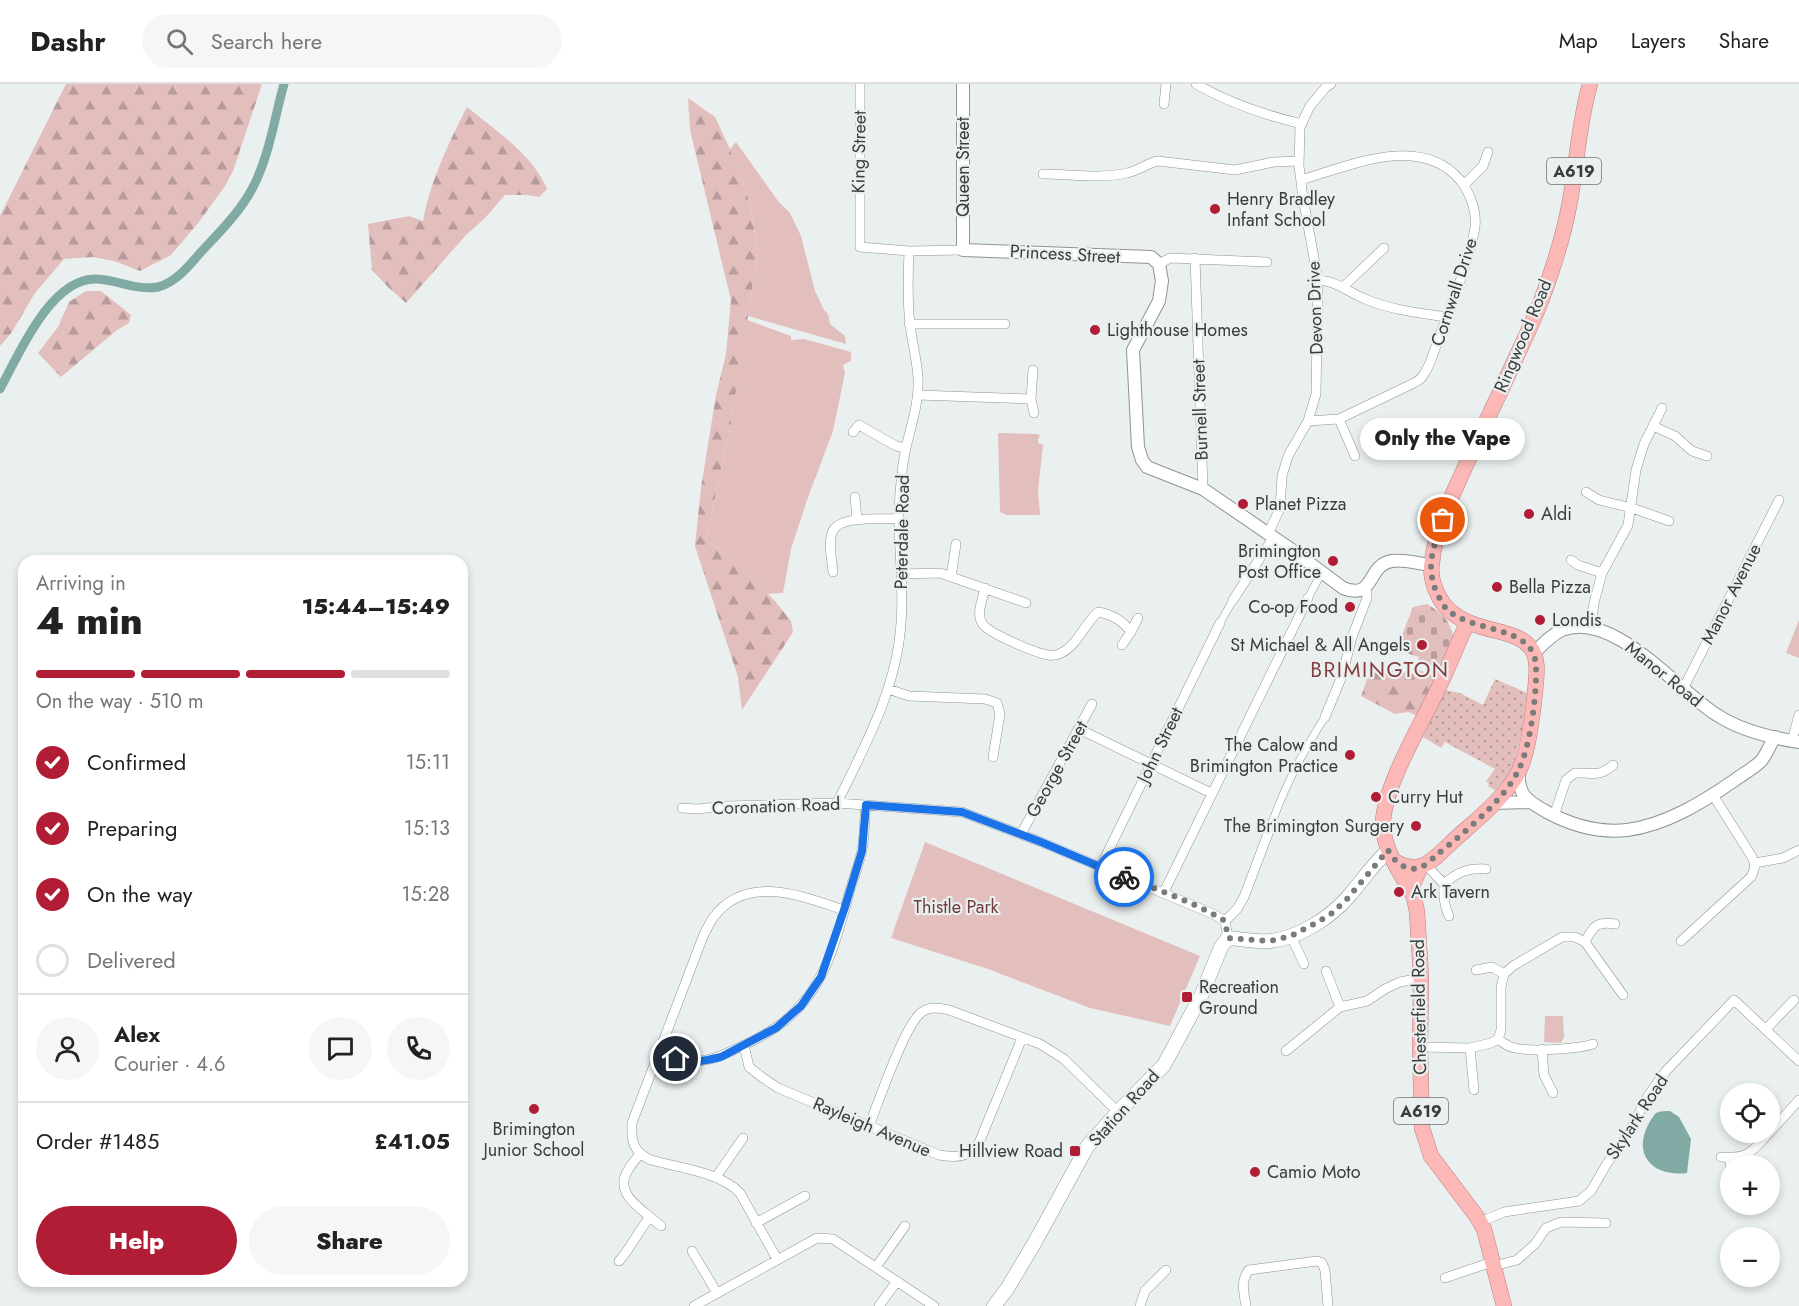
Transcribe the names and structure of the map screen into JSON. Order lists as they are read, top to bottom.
{
  "streets": {
    "highway": ["A619", "Ringwood Road", "Chesterfield Road"],
    "main road": ["Station Road"],
    "street": [
      "King Street",
      "Queen Street",
      "Princess Street",
      "Cornwall Drive",
      "Devon Drive",
      "Burnell Street",
      "Peterdale Road",
      "Manor Avenue",
      "Manor Road",
      "John Street",
      "George Street",
      "Coronation Road",
      "Skylark Road",
      "Rayleigh Avenue"
    ]
  },
  "crossings": [
    ["King Street", "Princess Street"],
    ["Queen Street", "Princess Street"],
    ["A619", "Ringwood Road"],
    ["A619", "Manor Road"],
    ["A619", "Chesterfield Road"],
    ["Princess Street", "Burnell Street"],
    ["Princess Street", "Peterdale Road"],
    ["Cornwall Drive", "Devon Drive"],
    ["Peterdale Road", "Coronation Road"],
    ["Manor Avenue", "Manor Road"],
    ["John Street", "Coronation Road"],
    ["George Street", "Coronation Road"],
    ["Chesterfield Road", "Skylark Road"]
  ],
  "districts": ["BRIMINGTON"],
  "parks": ["Thistle Park"],
  "places": {
    "other": [
      "Henry Bradley Infant School",
      "Lighthouse Homes",
      "Planet Pizza",
      "Aldi",
      "Only the Vape",
      "Brimington Post Office",
      "Bella Pizza",
      "Co-op Food",
      "Londis",
      "St Michael & All Angels",
      "The Calow and Brimington Practice",
      "Curry Hut",
      "The Brimington Surgery",
      "Ark Tavern",
      "Brimington Junior School",
      "Camio Moto"
    ],
    "transit": ["Recreation Ground", "Hillview Road"]
  },
  "page": {
    "header": "Dashr",
    "search": "Search here",
    "nav": ["Map", "Layers", "Share"],
    "bubble": "Only the Vape",
    "heading": ["4 min", "Arriving in", "15:44–15:49"],
    "panel": [
      "Alex",
      "Courier · 4.6",
      "Order #1485",
      "£41.05"
    ],
    "bar": "On the way · 510 m",
    "list": [
      ["Confirmed", "15:11"],
      ["Preparing", "15:13"],
      ["On the way", "15:28"],
      "Delivered"
    ],
    "map_buttons": ["+", "−"],
    "buttons": ["Help", "Share"]
  }
}
